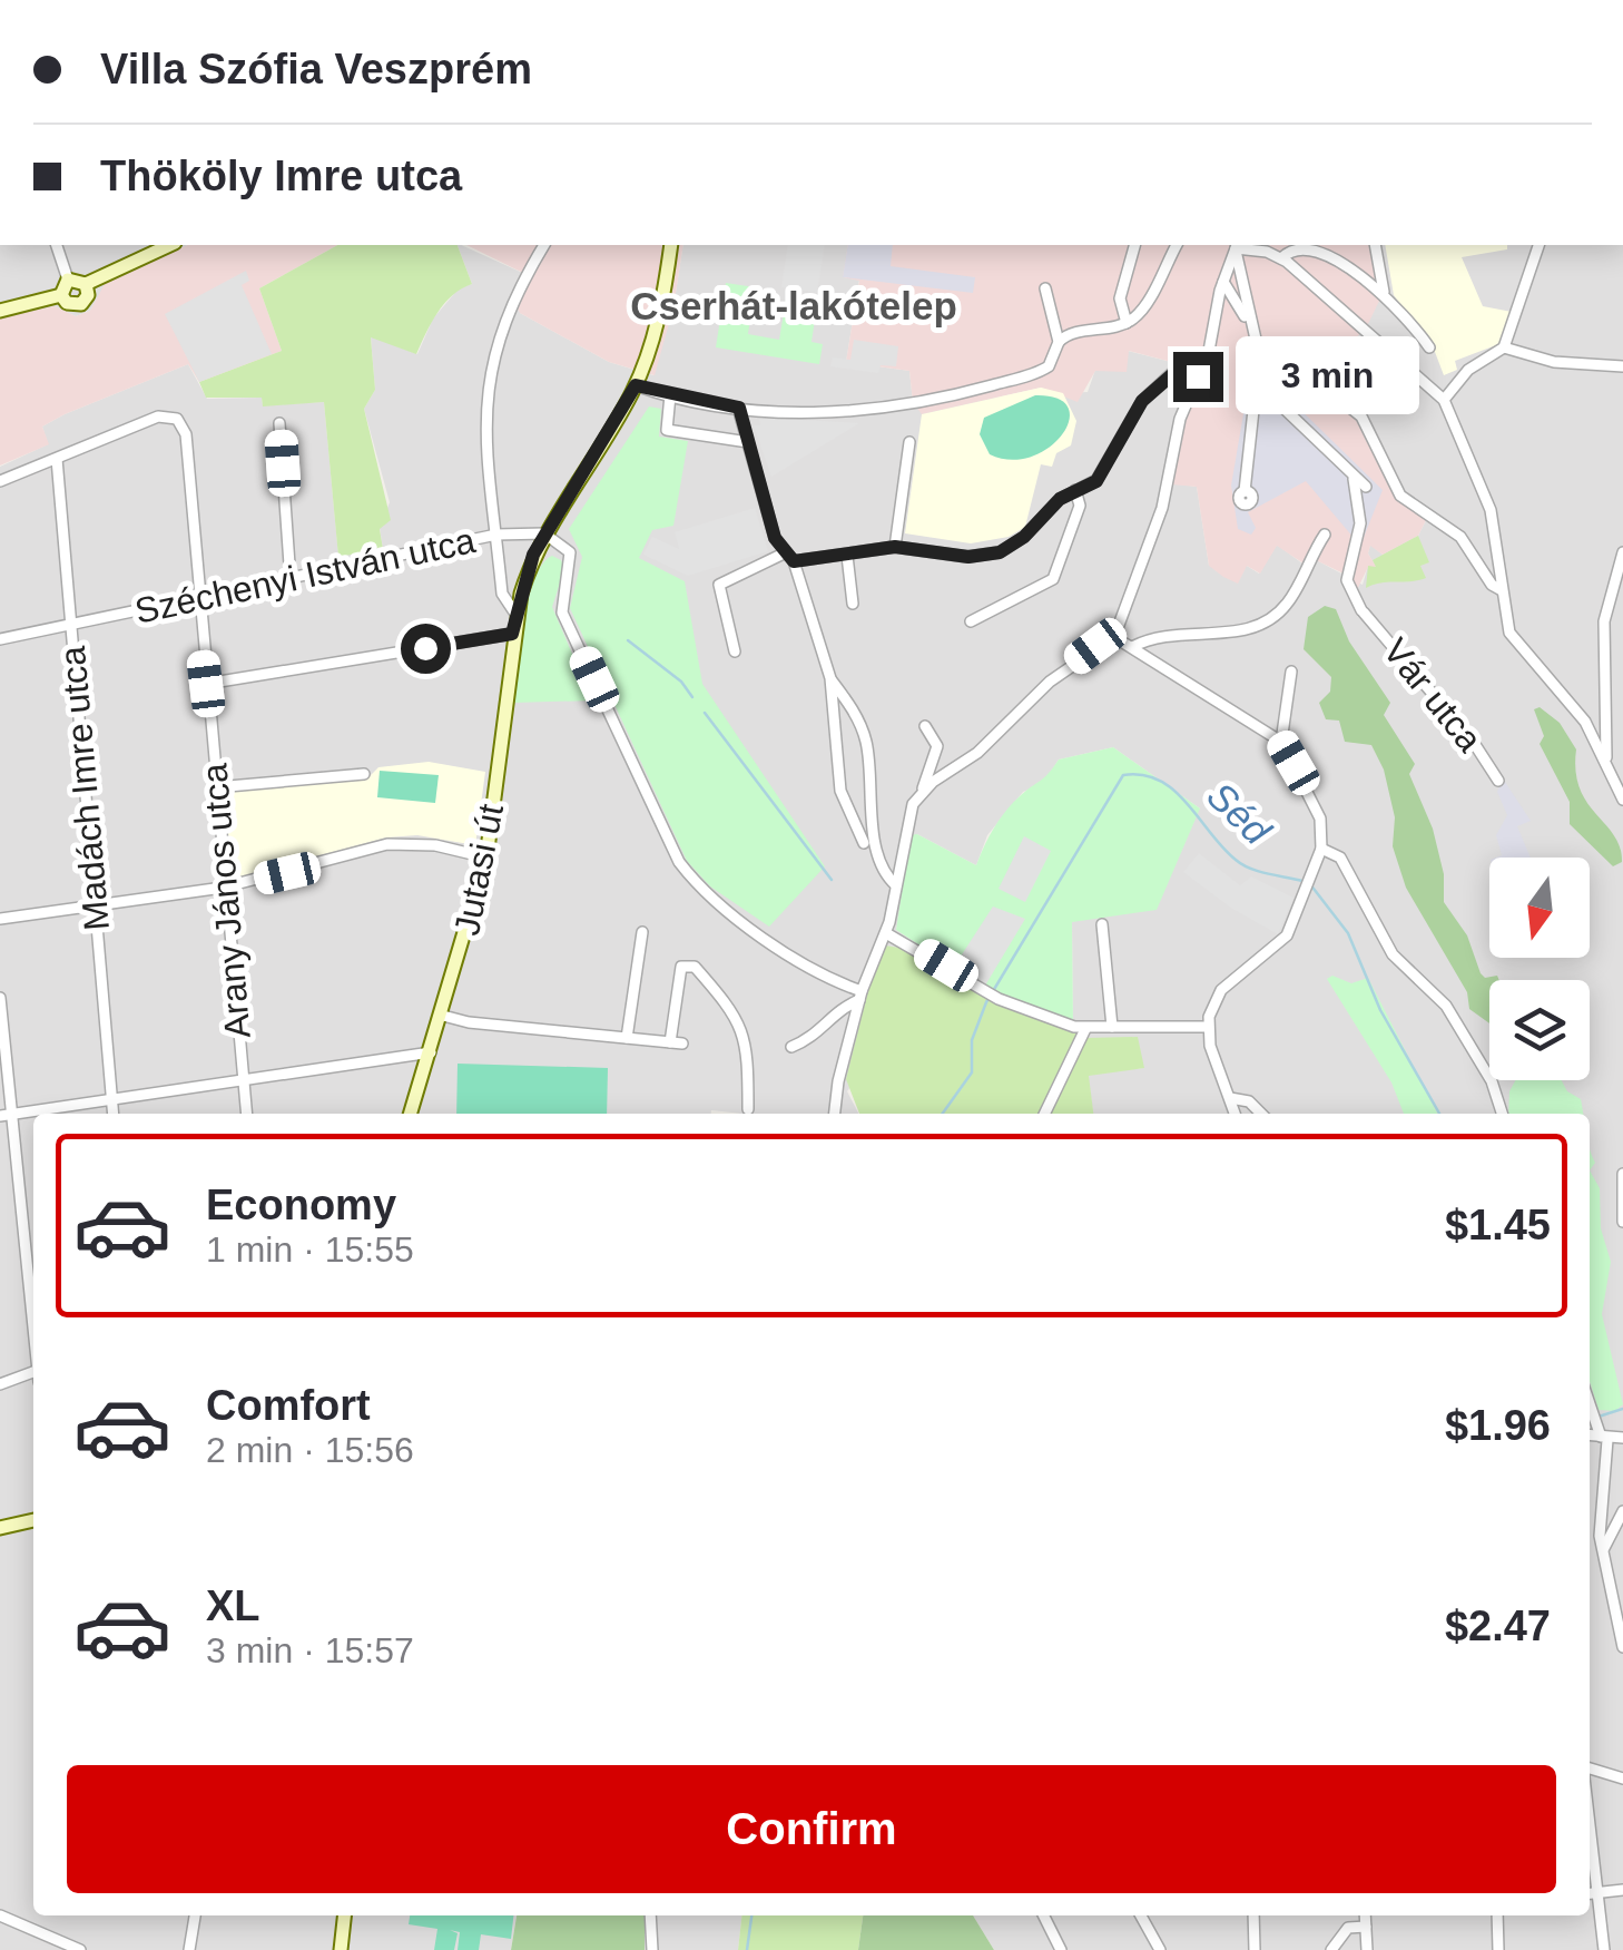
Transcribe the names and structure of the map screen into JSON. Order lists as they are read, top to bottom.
{
  "streets": {
    "street": [
      "Széchenyi István utca",
      "Vár utca",
      "Madách Imre utca",
      "Jutasi út",
      "Arany János utca"
    ]
  },
  "crossings": [
    ["Széchenyi István utca", "Madách Imre utca"],
    ["Széchenyi István utca", "Jutasi út"],
    ["Széchenyi István utca", "Arany János utca"],
    ["Madách Imre utca", "Arany János utca"]
  ],
  "districts": ["Cserhát-lakótelep"],
  "water": ["Séd"],
  "north": "bottom",
  "page": {
    "banner": ["Villa Szófia Veszprém", "Thököly Imre utca"],
    "bubble": "3 min",
    "list": [
      {
        "name": "Economy",
        "note": "1 min · 15:55",
        "value": "$1.45"
      },
      {
        "name": "Comfort",
        "note": "2 min · 15:56",
        "value": "$1.96"
      },
      {
        "name": "XL",
        "note": "3 min · 15:57",
        "value": "$2.47"
      }
    ],
    "buttons": "Confirm"
  }
}
